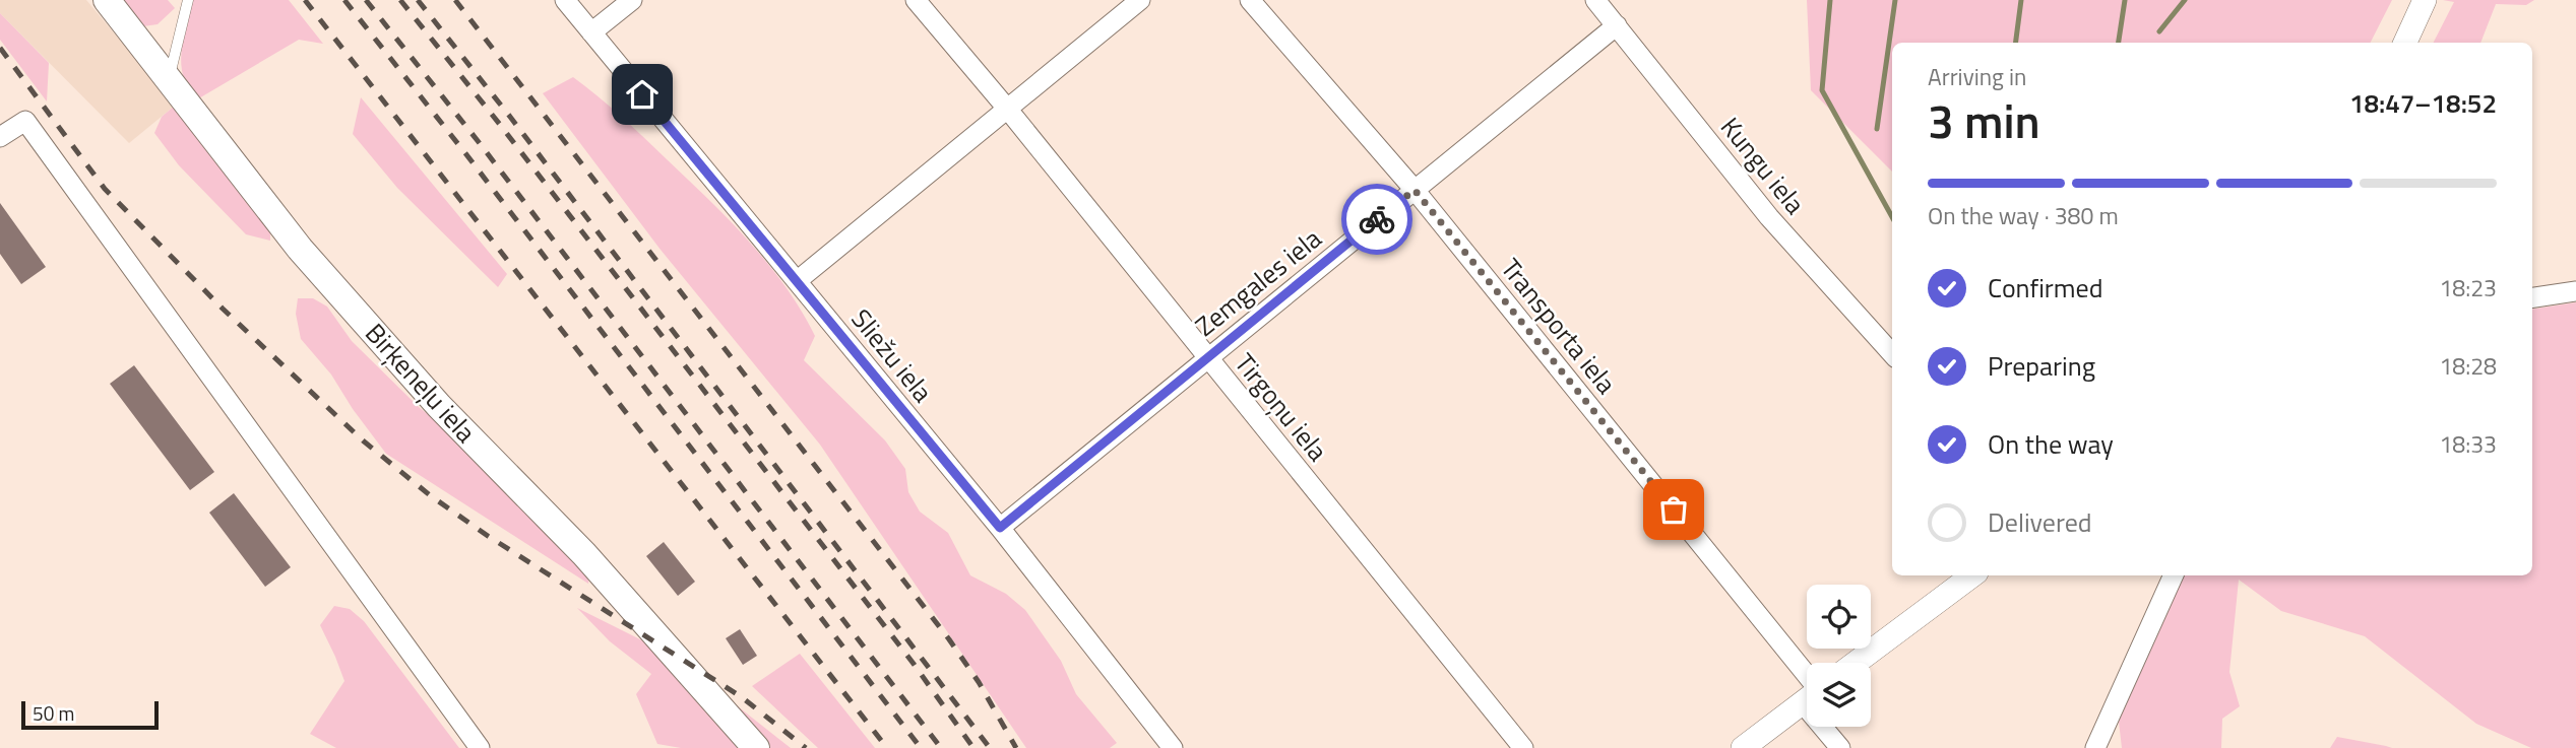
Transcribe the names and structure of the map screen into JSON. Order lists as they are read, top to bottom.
{
  "streets": {
    "main road": ["Birķeneļu iela"],
    "street": [
      "Kungu iela",
      "Zemgales iela",
      "Transporta iela",
      "Sliežu iela",
      "Tirgoņu iela"
    ]
  },
  "crossings": [
    ["Kungu iela", "Zemgales iela"],
    ["Zemgales iela", "Transporta iela"],
    ["Zemgales iela", "Sliežu iela"],
    ["Zemgales iela", "Tirgoņu iela"]
  ],
  "scale_bar": "50 m",
  "page": {
    "heading": ["3 min", "Arriving in", "18:47–18:52"],
    "bar": "On the way · 380 m",
    "list": [
      ["Confirmed", "18:23"],
      ["Preparing", "18:28"],
      ["On the way", "18:33"],
      "Delivered"
    ],
    "scale": "50 m"
  }
}
